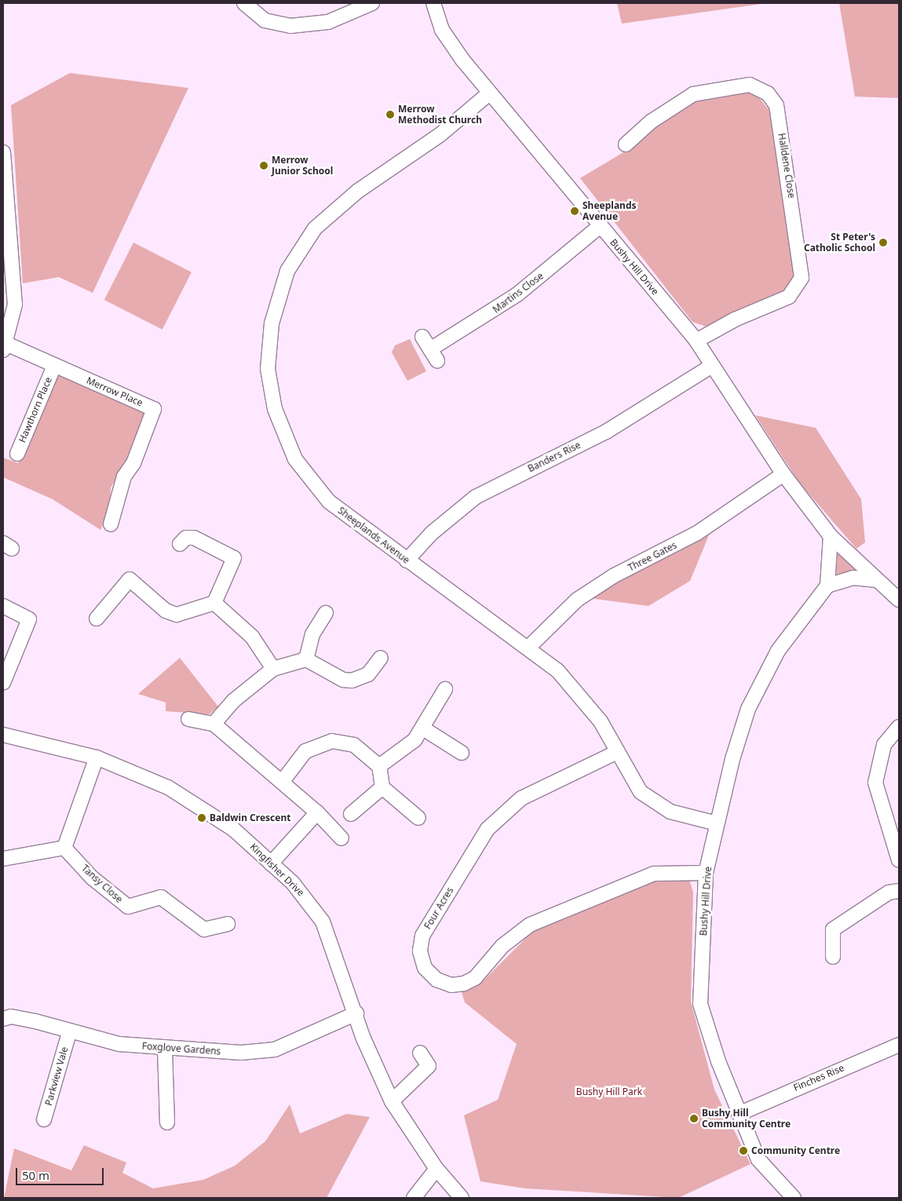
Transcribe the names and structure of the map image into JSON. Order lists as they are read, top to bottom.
{
  "streets": {
    "street": [
      "Halldene Close",
      "Bushy Hill Drive",
      "Martins Close",
      "Merrow Place",
      "Hawthorn Place",
      "Banders Rise",
      "Sheeplands Avenue",
      "Three Gates",
      "Kingfisher Drive",
      "Tansy Close",
      "Four Acres",
      "Foxglove Gardens",
      "Parkview Vale",
      "Finches Rise"
    ]
  },
  "crossings": [
    ["Halldene Close", "Bushy Hill Drive"],
    ["Bushy Hill Drive", "Martins Close"],
    ["Bushy Hill Drive", "Banders Rise"],
    ["Bushy Hill Drive", "Sheeplands Avenue"],
    ["Bushy Hill Drive", "Three Gates"],
    ["Bushy Hill Drive", "Four Acres"],
    ["Bushy Hill Drive", "Finches Rise"],
    ["Merrow Place", "Hawthorn Place"],
    ["Banders Rise", "Sheeplands Avenue"],
    ["Sheeplands Avenue", "Three Gates"],
    ["Sheeplands Avenue", "Four Acres"],
    ["Kingfisher Drive", "Foxglove Gardens"],
    ["Foxglove Gardens", "Parkview Vale"]
  ],
  "parks": ["Bushy Hill Park"],
  "places": [
    "Merrow Methodist Church",
    "Merrow Junior School",
    "Sheeplands Avenue",
    "St Peter's Catholic School",
    "Baldwin Crescent",
    "Bushy Hill Community Centre",
    "Community Centre"
  ],
  "scale_bar": "50 m"
}
